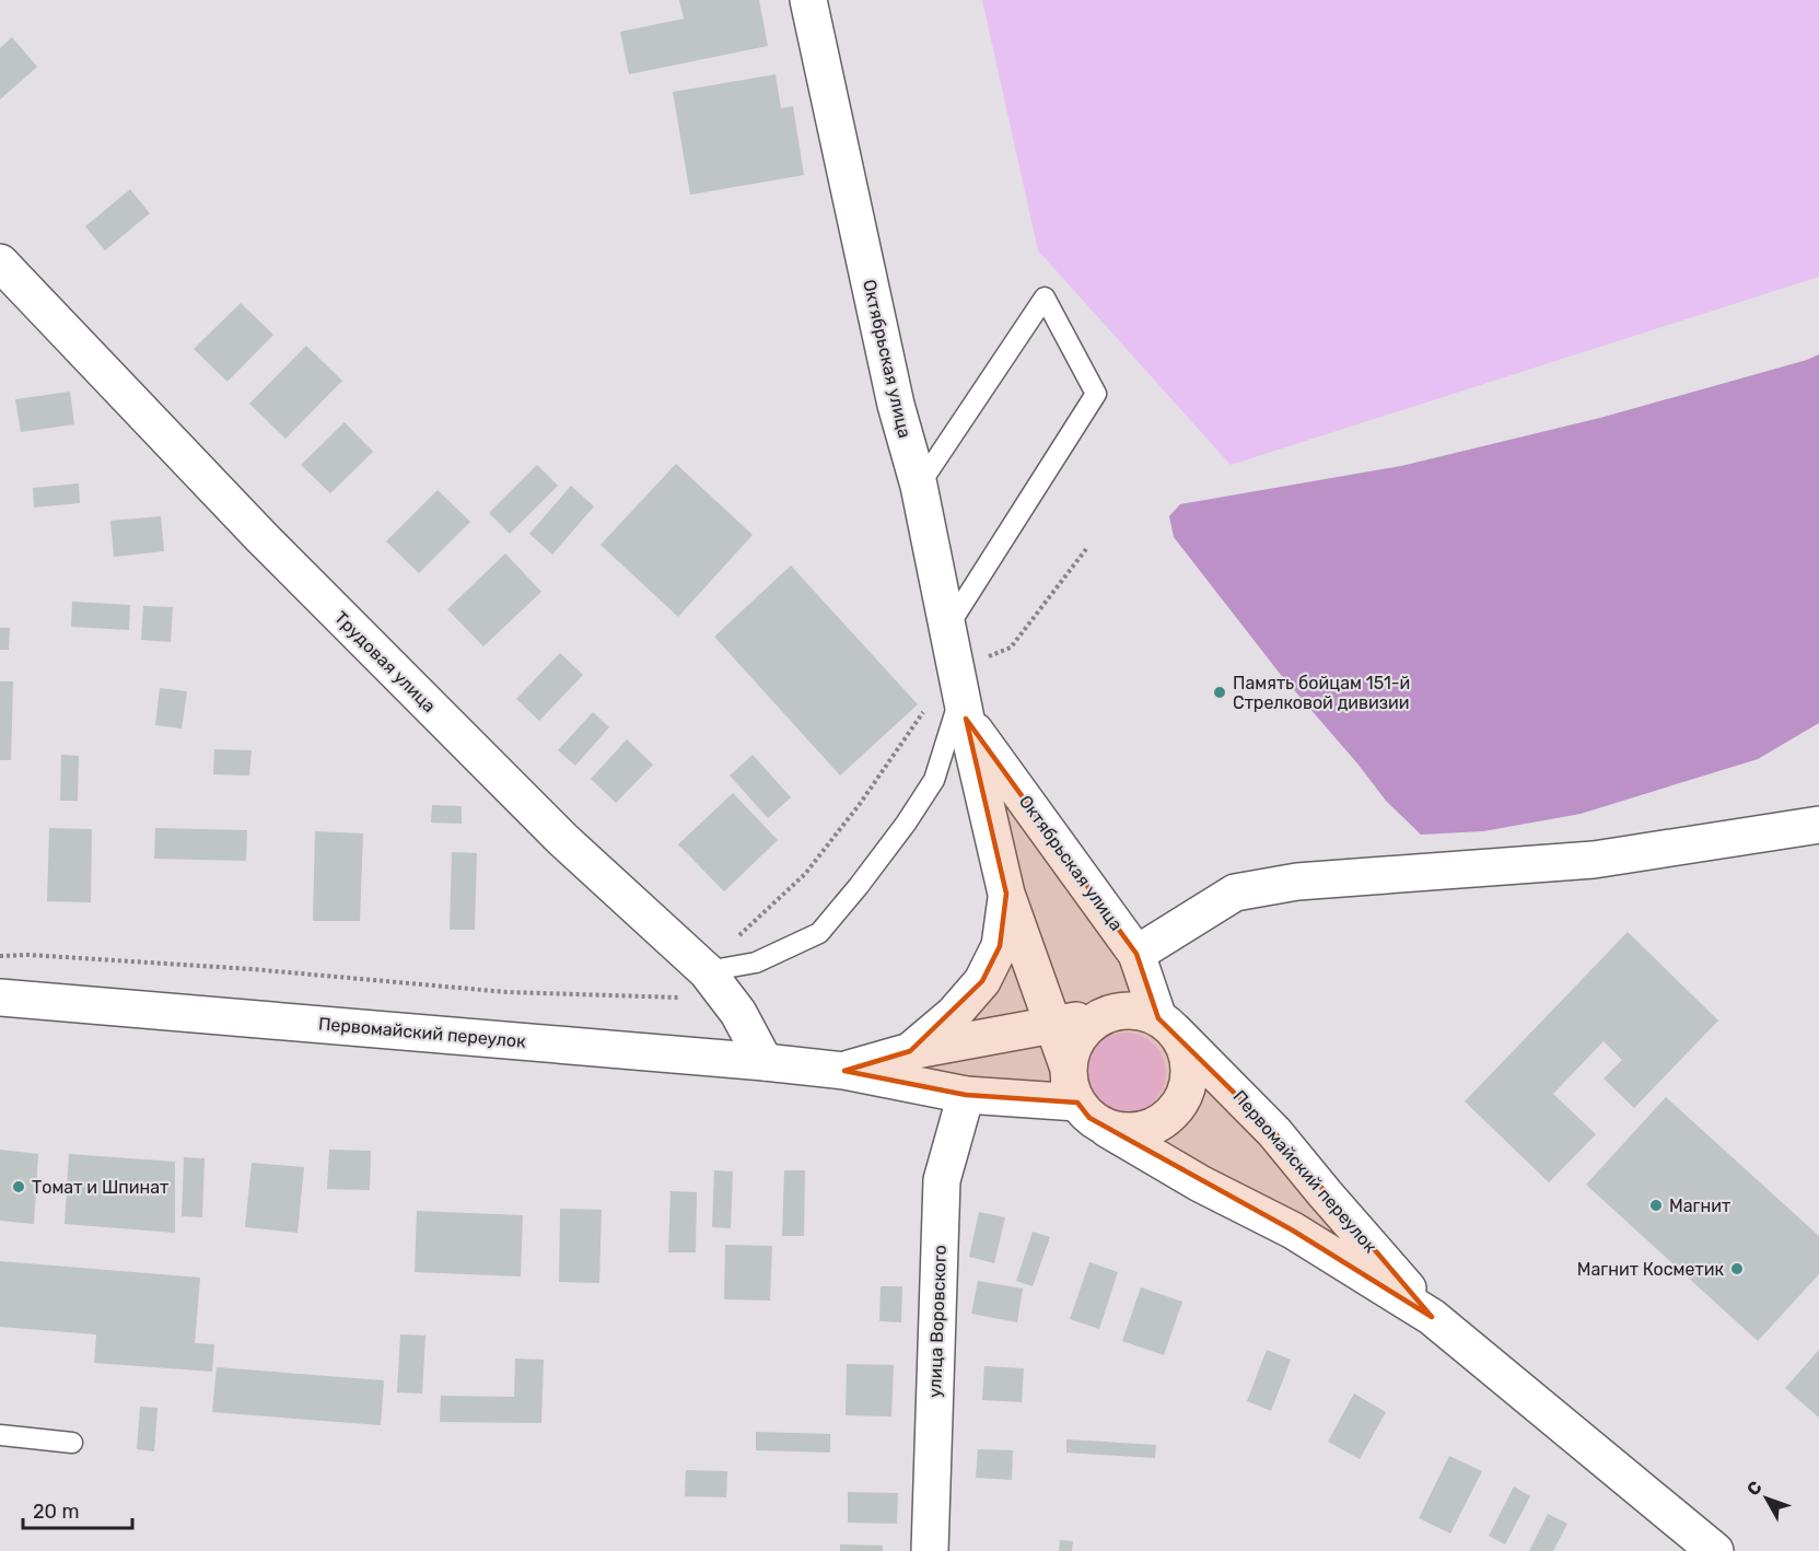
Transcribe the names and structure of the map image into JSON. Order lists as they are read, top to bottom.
{
  "streets": {
    "street": [
      "Октябрьская улица",
      "Трудовая улица",
      "Первомайский переулок",
      "улица Воровского"
    ]
  },
  "crossings": [
    ["Октябрьская улица", "Первомайский переулок"],
    ["Трудовая улица", "Первомайский переулок"],
    ["Первомайский переулок", "улица Воровского"]
  ],
  "places": [
    "Память бойцам 151-й Стрелковой дивизии",
    "Томат и Шпинат",
    "Магнит",
    "Магнит Косметик"
  ],
  "scale_bar": "20 m",
  "north": "top left"
}
